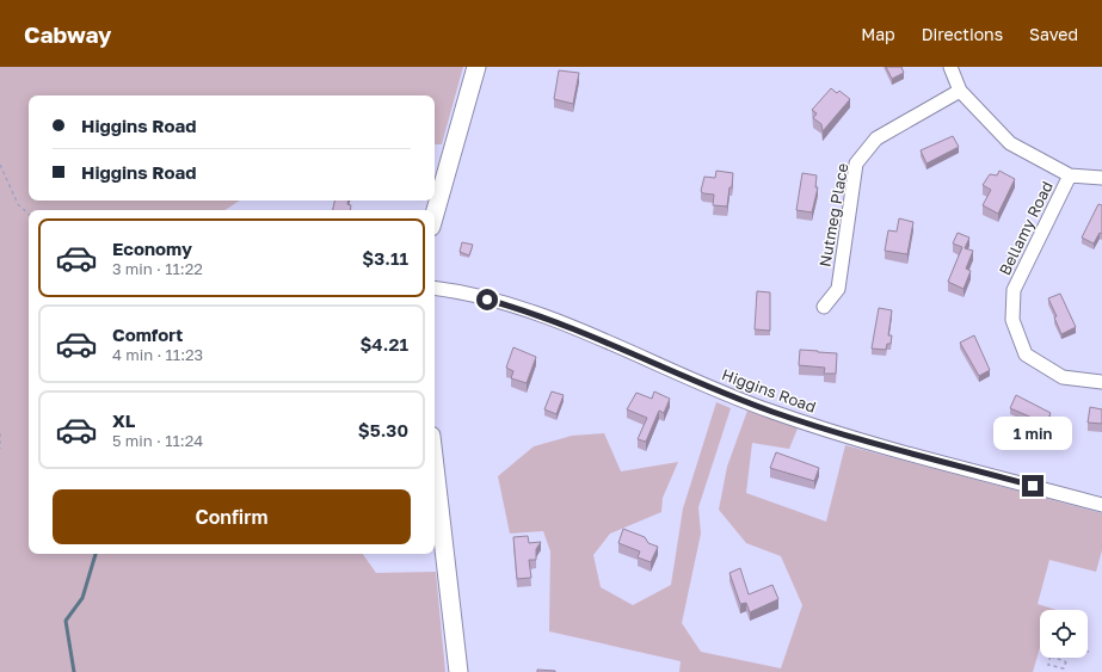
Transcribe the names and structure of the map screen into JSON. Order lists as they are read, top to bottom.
{
  "streets": {
    "street": ["Nutmeg Place", "Bellamy Road", "Higgins Road"]
  },
  "page": {
    "header": "Cabway",
    "nav": ["Map", "Directions", "Saved"],
    "banner": ["Higgins Road", "Higgins Road"],
    "list": [
      {
        "name": "Economy",
        "note": "3 min · 11:22",
        "value": "$3.11"
      },
      {
        "name": "Comfort",
        "note": "4 min · 11:23",
        "value": "$4.21"
      },
      {
        "name": "XL",
        "note": "5 min · 11:24",
        "value": "$5.30"
      }
    ],
    "bubble": "1 min",
    "buttons": "Confirm"
  }
}
